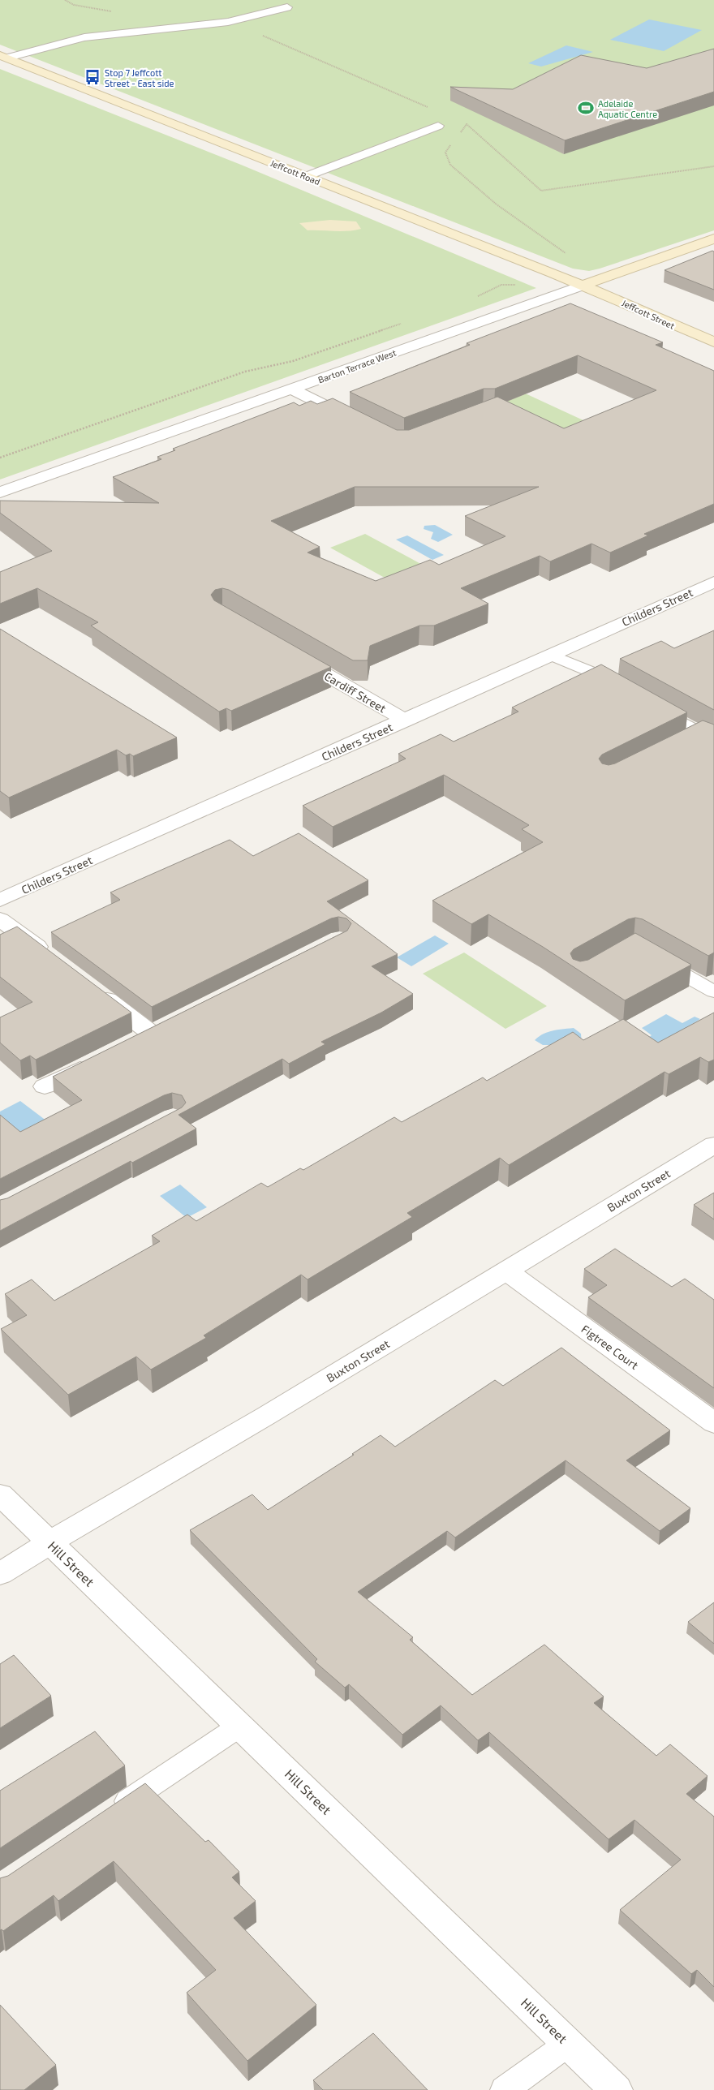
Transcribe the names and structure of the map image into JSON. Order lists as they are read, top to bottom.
{
  "streets": {
    "main road": ["Jeffcott Road", "Jeffcott Street", "Barton Terrace West"],
    "street": [
      "Childers Street",
      "Cardiff Street",
      "Buxton Street",
      "Figtree Court",
      "Hill Street"
    ]
  },
  "crossings": [
    ["Jeffcott Road", "Jeffcott Street"],
    ["Jeffcott Road", "Barton Terrace West"],
    ["Jeffcott Street", "Barton Terrace West"],
    ["Childers Street", "Cardiff Street"],
    ["Buxton Street", "Figtree Court"],
    ["Buxton Street", "Hill Street"]
  ],
  "places": {
    "bus stop": ["Stop 7 Jeffcott Street - East side"],
    "sports": ["Adelaide Aquatic Centre"]
  }
}
